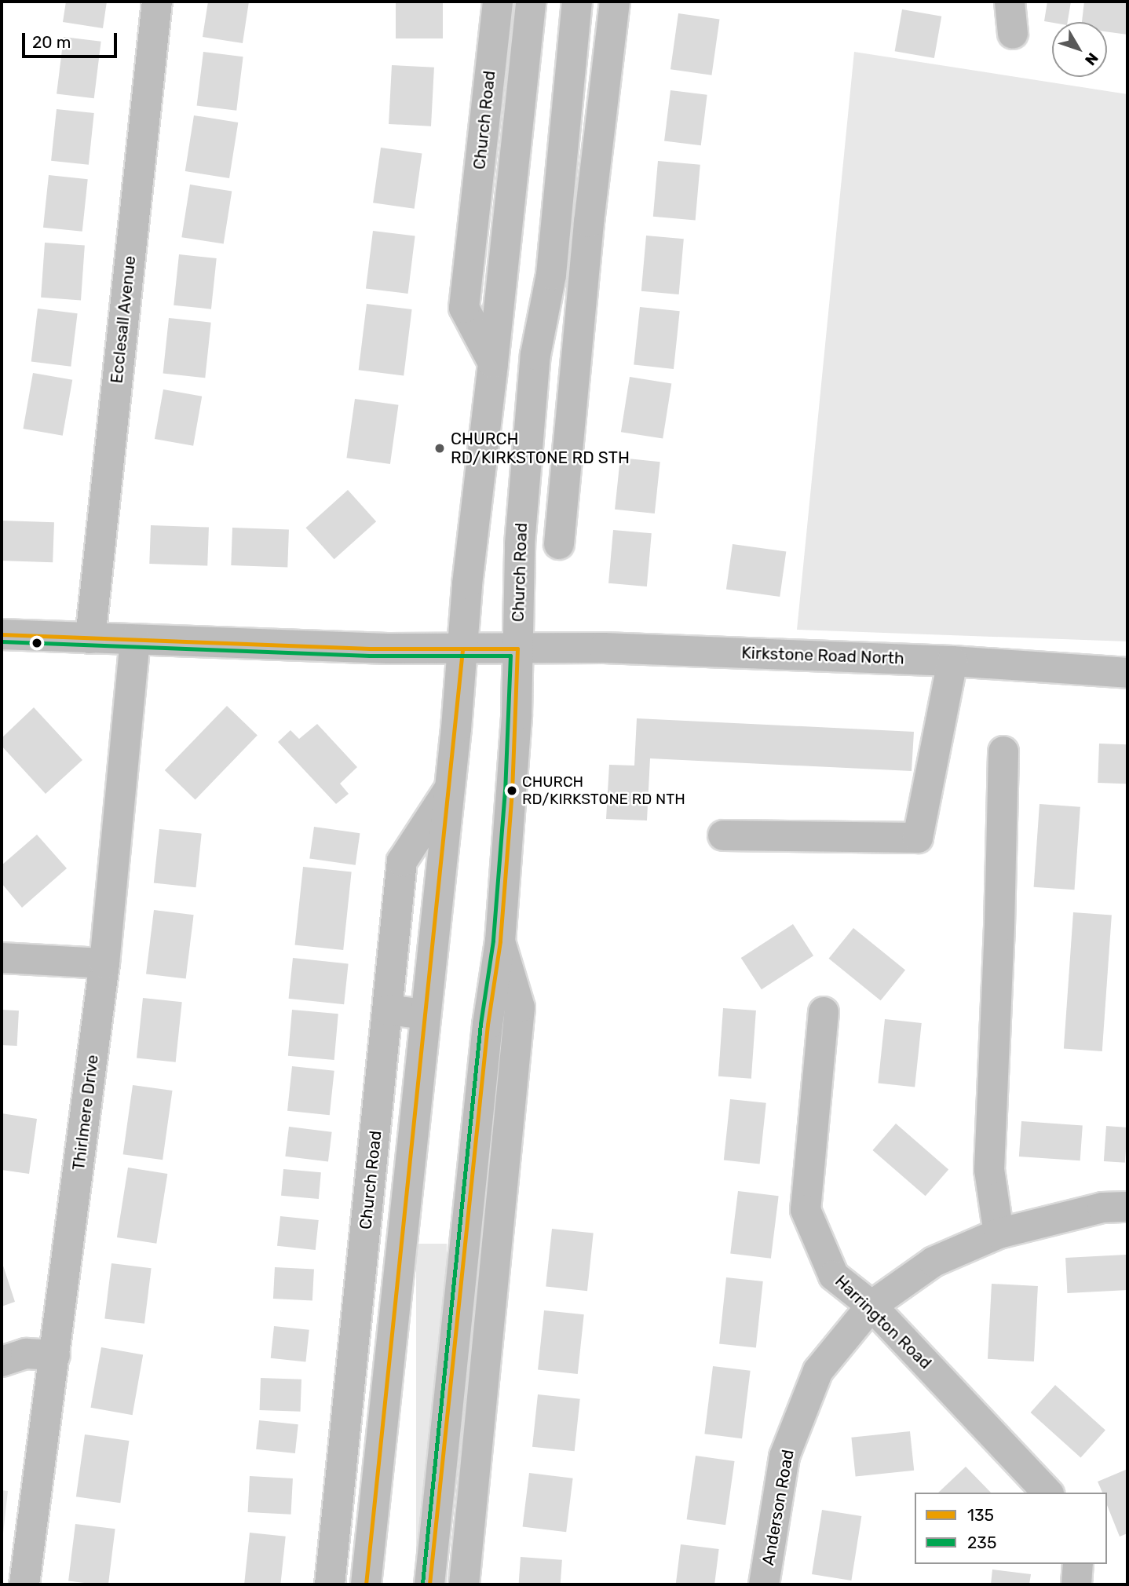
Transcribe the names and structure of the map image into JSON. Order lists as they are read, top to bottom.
{
  "streets": {
    "main road": [
      "Church Road",
      "Ecclesall Avenue",
      "Kirkstone Road North",
      "Thirlmere Drive",
      "Harrington Road",
      "Anderson Road"
    ]
  },
  "crossings": [
    ["Church Road", "Kirkstone Road North"],
    ["Ecclesall Avenue", "Kirkstone Road North"],
    ["Kirkstone Road North", "Thirlmere Drive"],
    ["Harrington Road", "Anderson Road"]
  ],
  "places": ["CHURCH RD/KIRKSTONE RD STH", "CHURCH RD/KIRKSTONE RD NTH"],
  "lines": ["transit line 135", "transit line 235"],
  "legend": ["135", "235"],
  "scale_bar": "20 m",
  "north": "bottom right"
}
